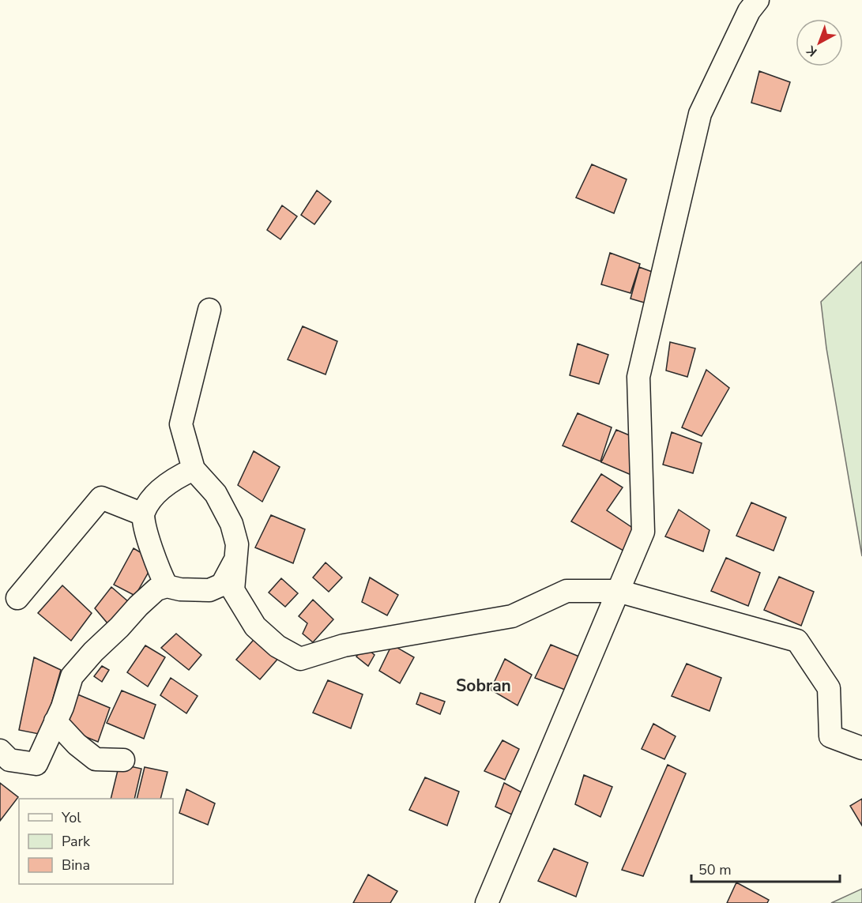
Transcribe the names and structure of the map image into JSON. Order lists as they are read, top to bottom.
{
  "districts": ["Sobran"],
  "legend": ["Yol", "Park", "Bina"],
  "scale_bar": "50 m",
  "north": "bottom left"
}
